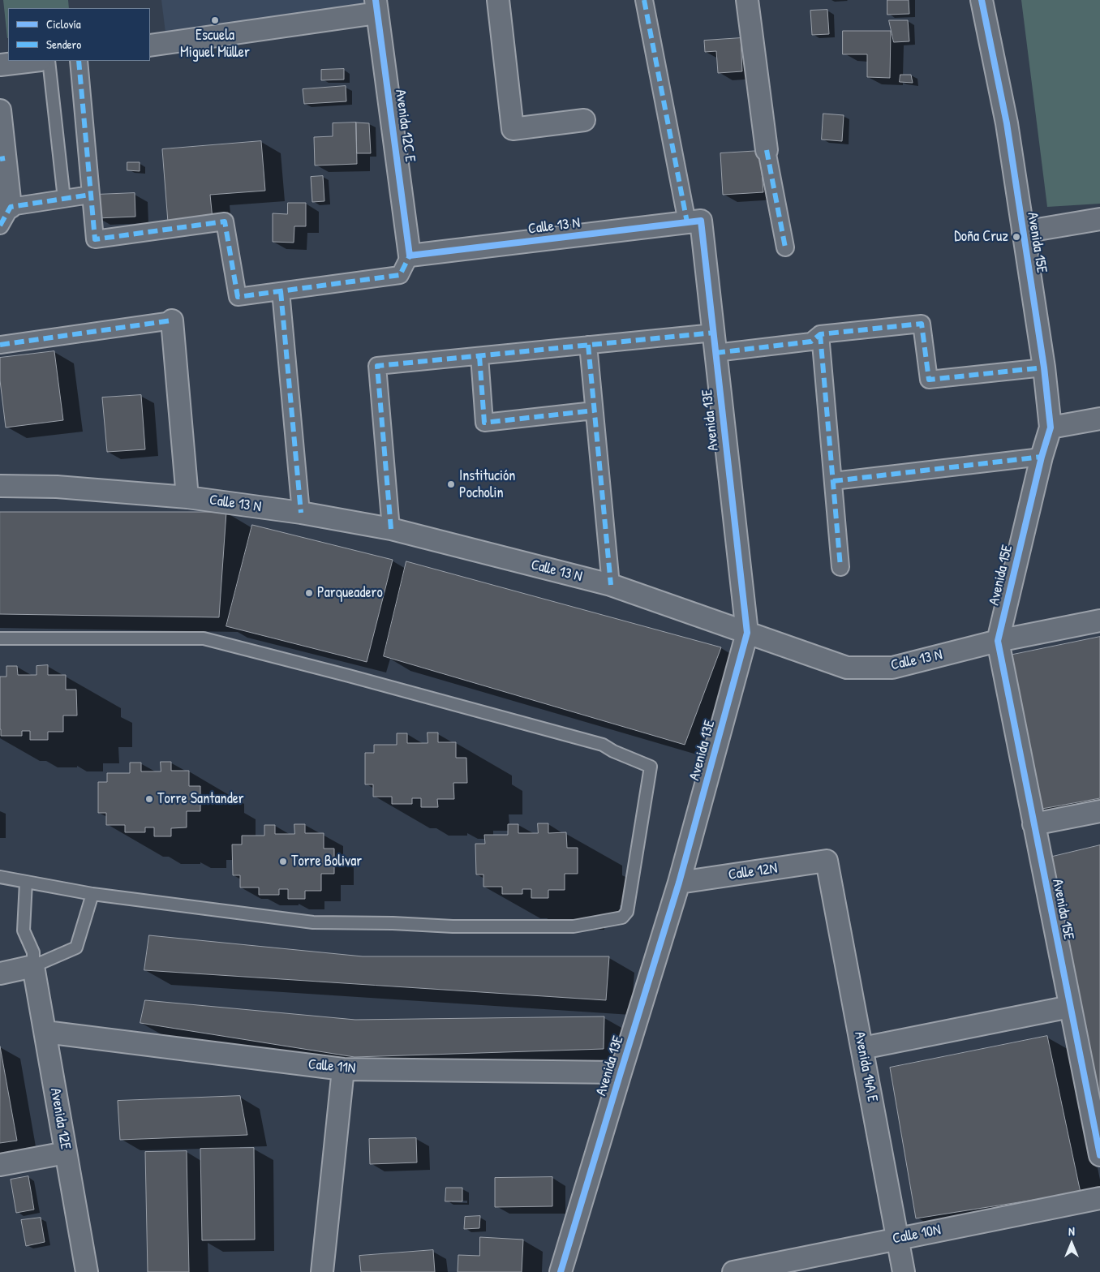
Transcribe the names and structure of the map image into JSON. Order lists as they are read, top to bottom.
{
  "streets": {
    "street": [
      "Avenida 12C E",
      "Calle 13 N",
      "Avenida 15E",
      "Avenida 13E",
      "Calle 12N",
      "Calle 11N",
      "Avenida 14A E",
      "Avenida 12E",
      "Calle 10N"
    ]
  },
  "crossings": [
    ["Avenida 12C E", "Calle 13 N"],
    ["Calle 13 N", "Avenida 15E"],
    ["Calle 13 N", "Avenida 13E"],
    ["Avenida 13E", "Calle 12N"],
    ["Avenida 13E", "Calle 11N"],
    ["Calle 12N", "Avenida 14A E"],
    ["Calle 11N", "Avenida 12E"],
    ["Avenida 14A E", "Calle 10N"]
  ],
  "places": [
    "Escuela Miguel Müller",
    "Doña Cruz",
    "Institución Pocholin",
    "Parqueadero",
    "Torre Santander",
    "Torre Bolivar"
  ],
  "legend": ["Ciclovía", "Sendero"],
  "north": "top"
}
